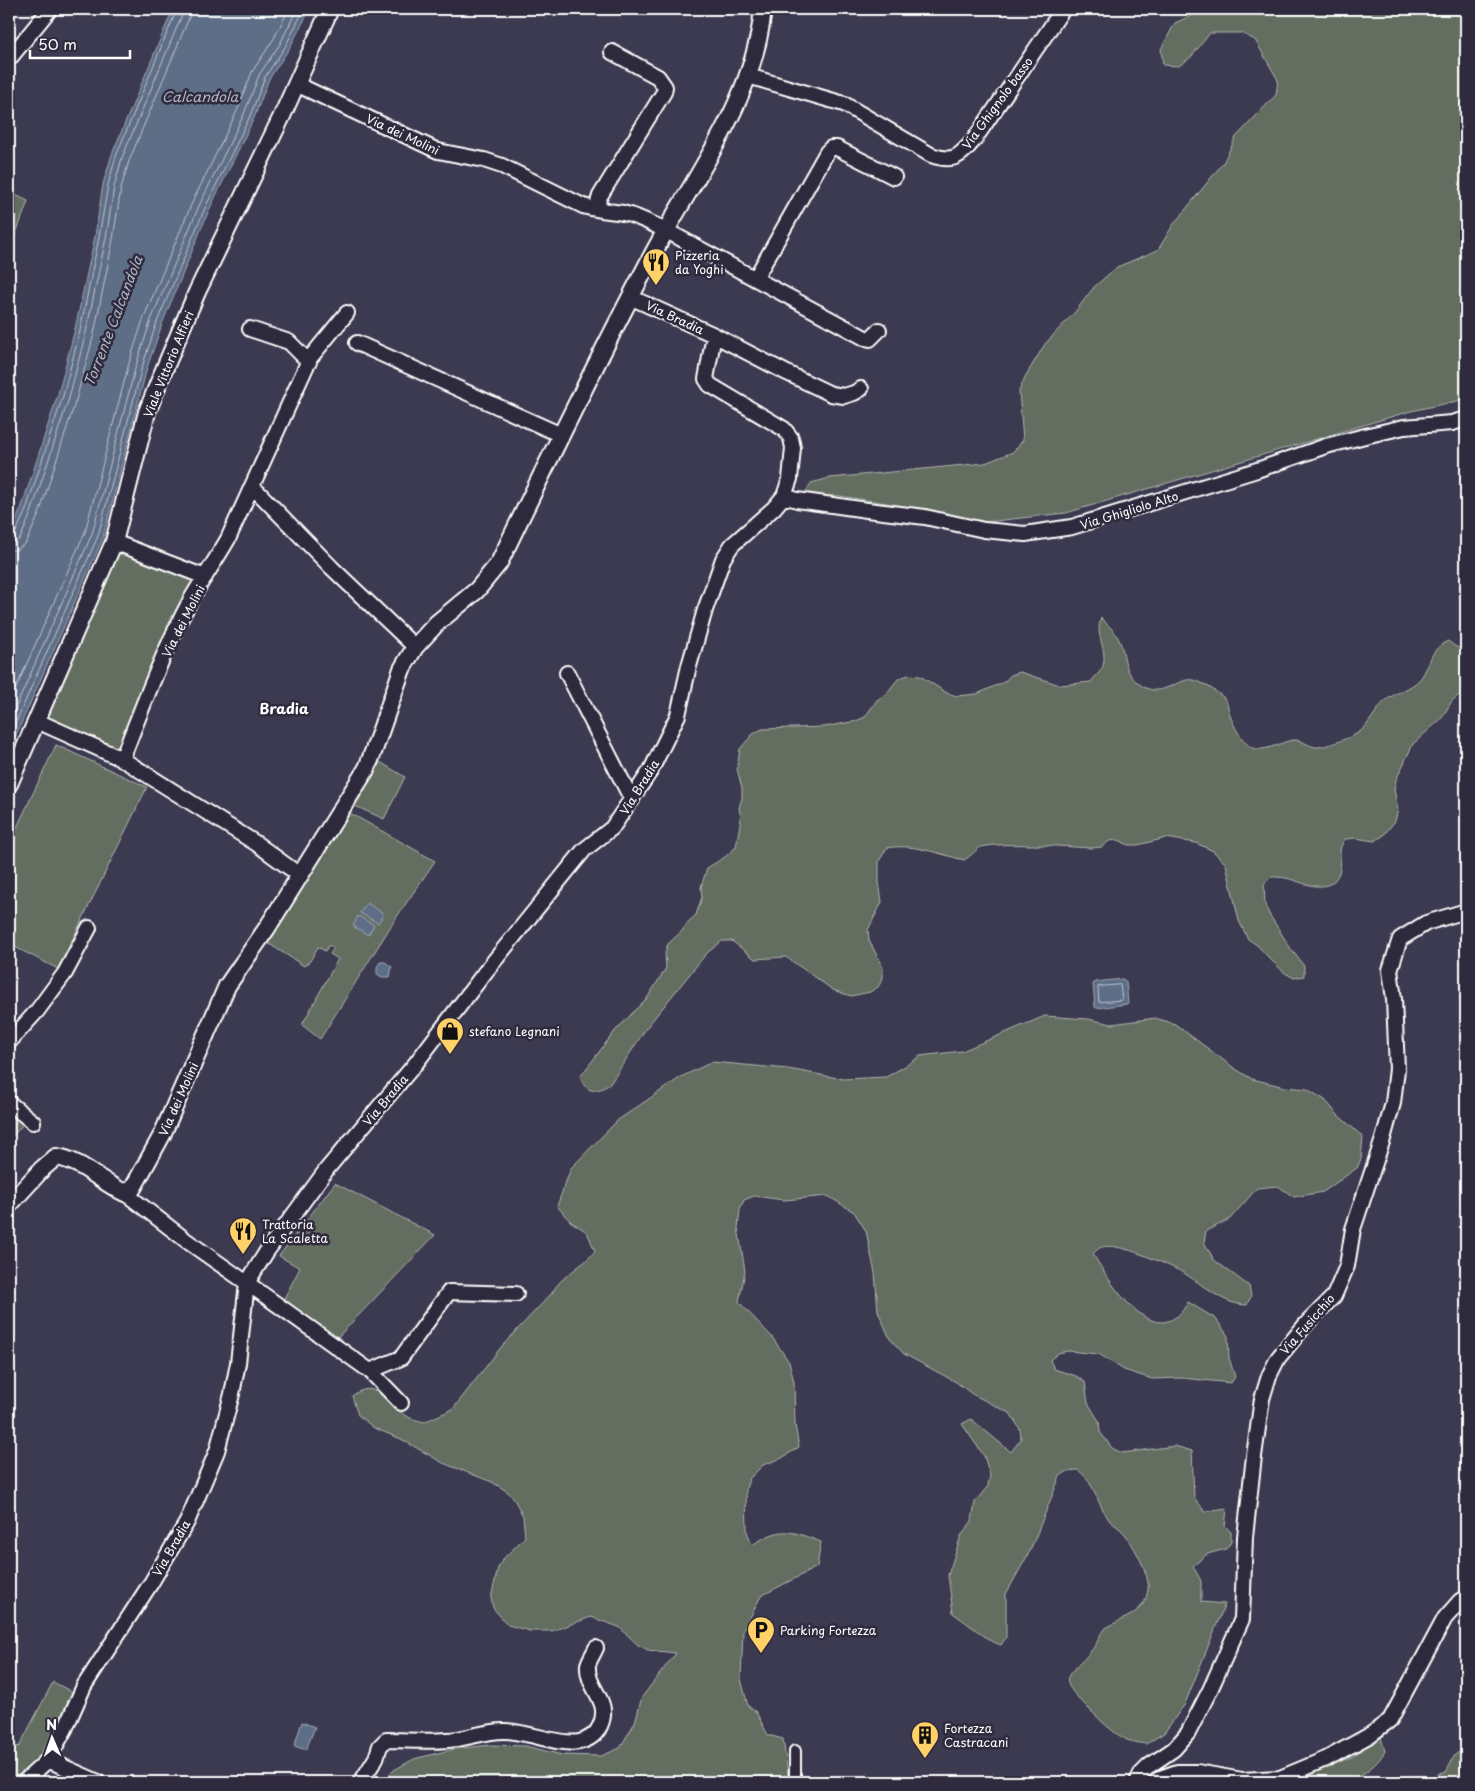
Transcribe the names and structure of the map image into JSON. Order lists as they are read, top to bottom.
{
  "streets": {
    "street": [
      "Via Ghignolo basso",
      "Via dei Molini",
      "Via Bradia",
      "Viale Vittorio Alfieri",
      "Via Ghigliolo Alto",
      "Via Fusicchio"
    ]
  },
  "crossings": [
    ["Via Ghignolo basso", "Via dei Molini"],
    ["Via dei Molini", "Via Bradia"],
    ["Via dei Molini", "Viale Vittorio Alfieri"],
    ["Via Bradia", "Via Ghigliolo Alto"]
  ],
  "districts": ["Bradia"],
  "water": ["Calcandola", "Torrente Calcandola"],
  "places": {
    "restaurant": ["Pizzeria da Yoghi", "Trattoria La Scaletta"],
    "shop": ["stefano Legnani"],
    "parking": ["Parking Fortezza"],
    "building": ["Fortezza Castracani"]
  },
  "scale_bar": "50 m",
  "north": "top"
}
